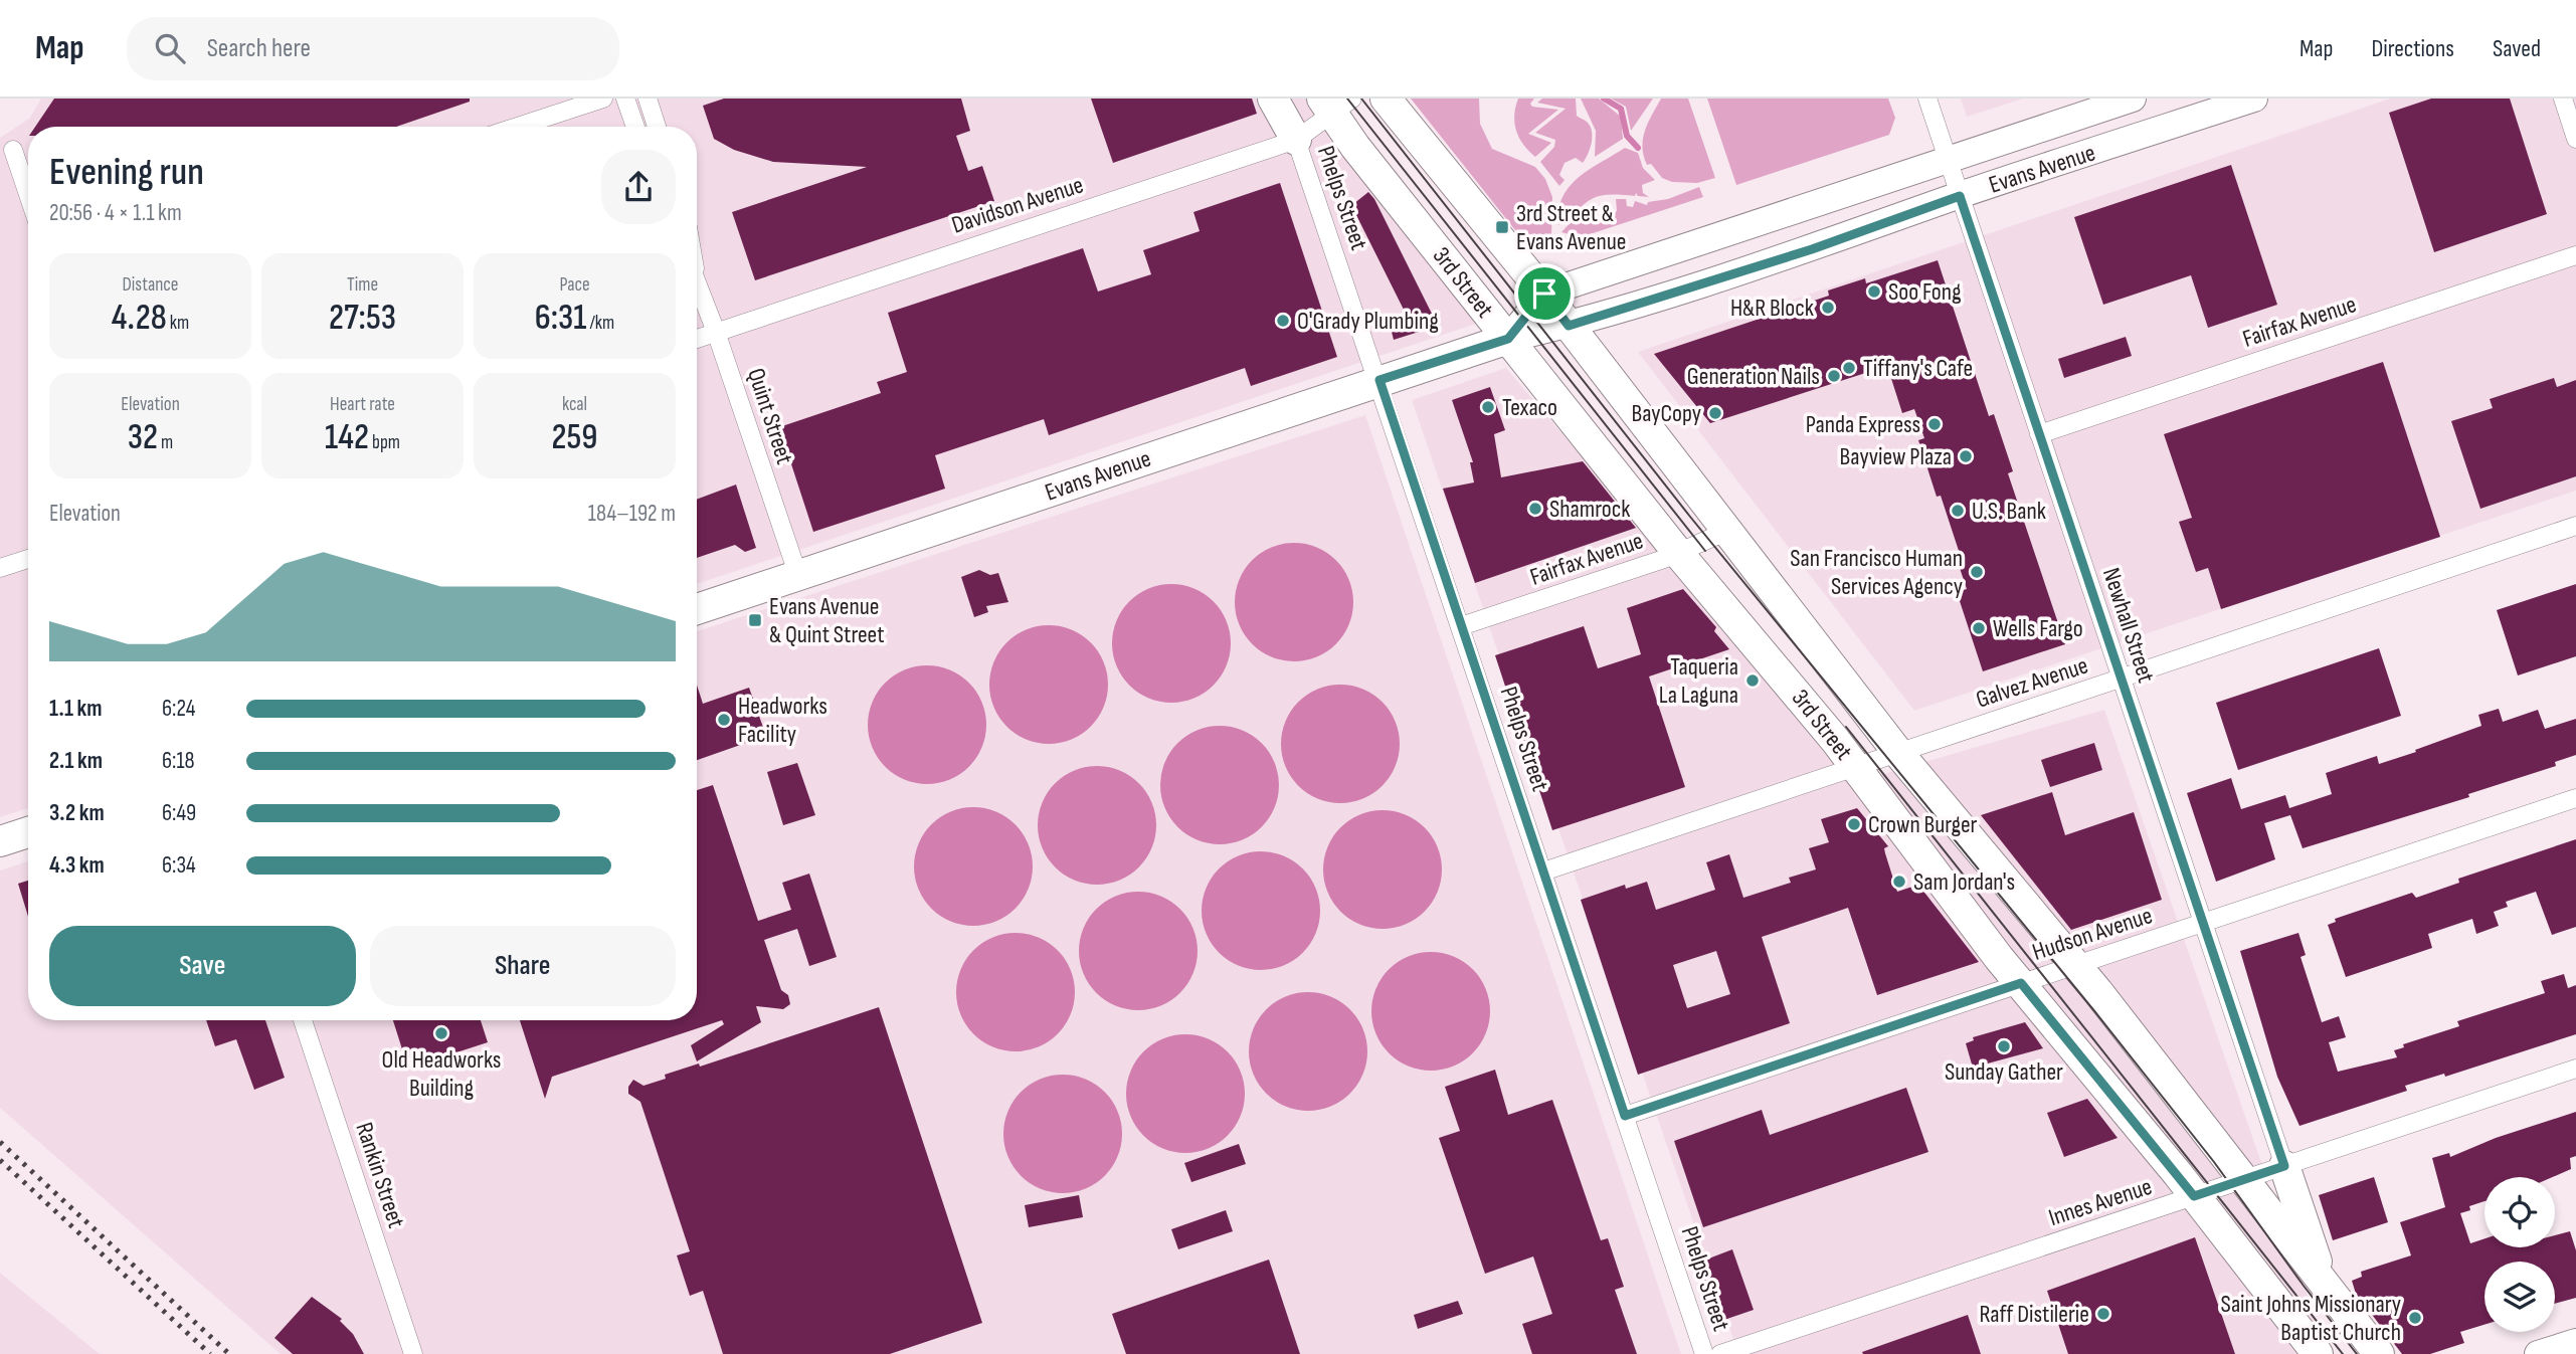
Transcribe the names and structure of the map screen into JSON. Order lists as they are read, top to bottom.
{
  "streets": {
    "main road": ["Evans Avenue", "3rd Street"],
    "street": [
      "Phelps Street",
      "Davidson Avenue",
      "Fairfax Avenue",
      "Quint Street",
      "Newhall Street",
      "Galvez Avenue",
      "Hudson Avenue",
      "Rankin Street",
      "Innes Avenue"
    ]
  },
  "crossings": [
    ["Evans Avenue", "Phelps Street"],
    ["Evans Avenue", "3rd Street"],
    ["Evans Avenue", "Quint Street"],
    ["Evans Avenue", "Newhall Street"],
    ["Phelps Street", "Davidson Avenue"],
    ["Phelps Street", "Fairfax Avenue"],
    ["Phelps Street", "Galvez Avenue"],
    ["Phelps Street", "Hudson Avenue"],
    ["Davidson Avenue", "3rd Street"],
    ["Davidson Avenue", "Quint Street"],
    ["3rd Street", "Fairfax Avenue"],
    ["3rd Street", "Galvez Avenue"],
    ["3rd Street", "Hudson Avenue"],
    ["3rd Street", "Innes Avenue"],
    ["Fairfax Avenue", "Newhall Street"],
    ["Newhall Street", "Galvez Avenue"],
    ["Newhall Street", "Hudson Avenue"],
    ["Newhall Street", "Innes Avenue"]
  ],
  "places": {
    "transit": ["3rd Street & Evans Avenue", "Evans Avenue & Quint Street"],
    "other": [
      "Soo Fong",
      "H&R Block",
      "O'Grady Plumbing",
      "Tiffany's Cafe",
      "Generation Nails",
      "Texaco",
      "BayCopy",
      "Panda Express",
      "Bayview Plaza",
      "Shamrock",
      "U.S. Bank",
      "San Francisco Human Services Agency",
      "Wells Fargo",
      "Taqueria La Laguna",
      "Headworks Facility",
      "Crown Burger",
      "Sam Jordan's",
      "Old Headworks Building",
      "Sunday Gather",
      "Raff Distilerie",
      "Saint Johns Missionary Baptist Church"
    ]
  },
  "page": {
    "header": "Map",
    "search": "Search here",
    "nav": ["Map", "Directions", "Saved"],
    "heading": ["Evening run", "20:56 · 4 × 1.1 km"],
    "stats": [
      ["Distance", "4.28 km"],
      ["Time", "27:53"],
      ["Pace", "6:31 /km"],
      ["Elevation", "32 m"],
      ["Heart rate", "142 bpm"],
      ["kcal", "259"]
    ],
    "chart": ["Elevation", "184–192 m"],
    "list": [
      {
        "name": "1.1 km",
        "note": "6:24"
      },
      {
        "name": "2.1 km",
        "note": "6:18"
      },
      {
        "name": "3.2 km",
        "note": "6:49"
      },
      {
        "name": "4.3 km",
        "note": "6:34"
      }
    ],
    "buttons": ["Save", "Share"]
  }
}
